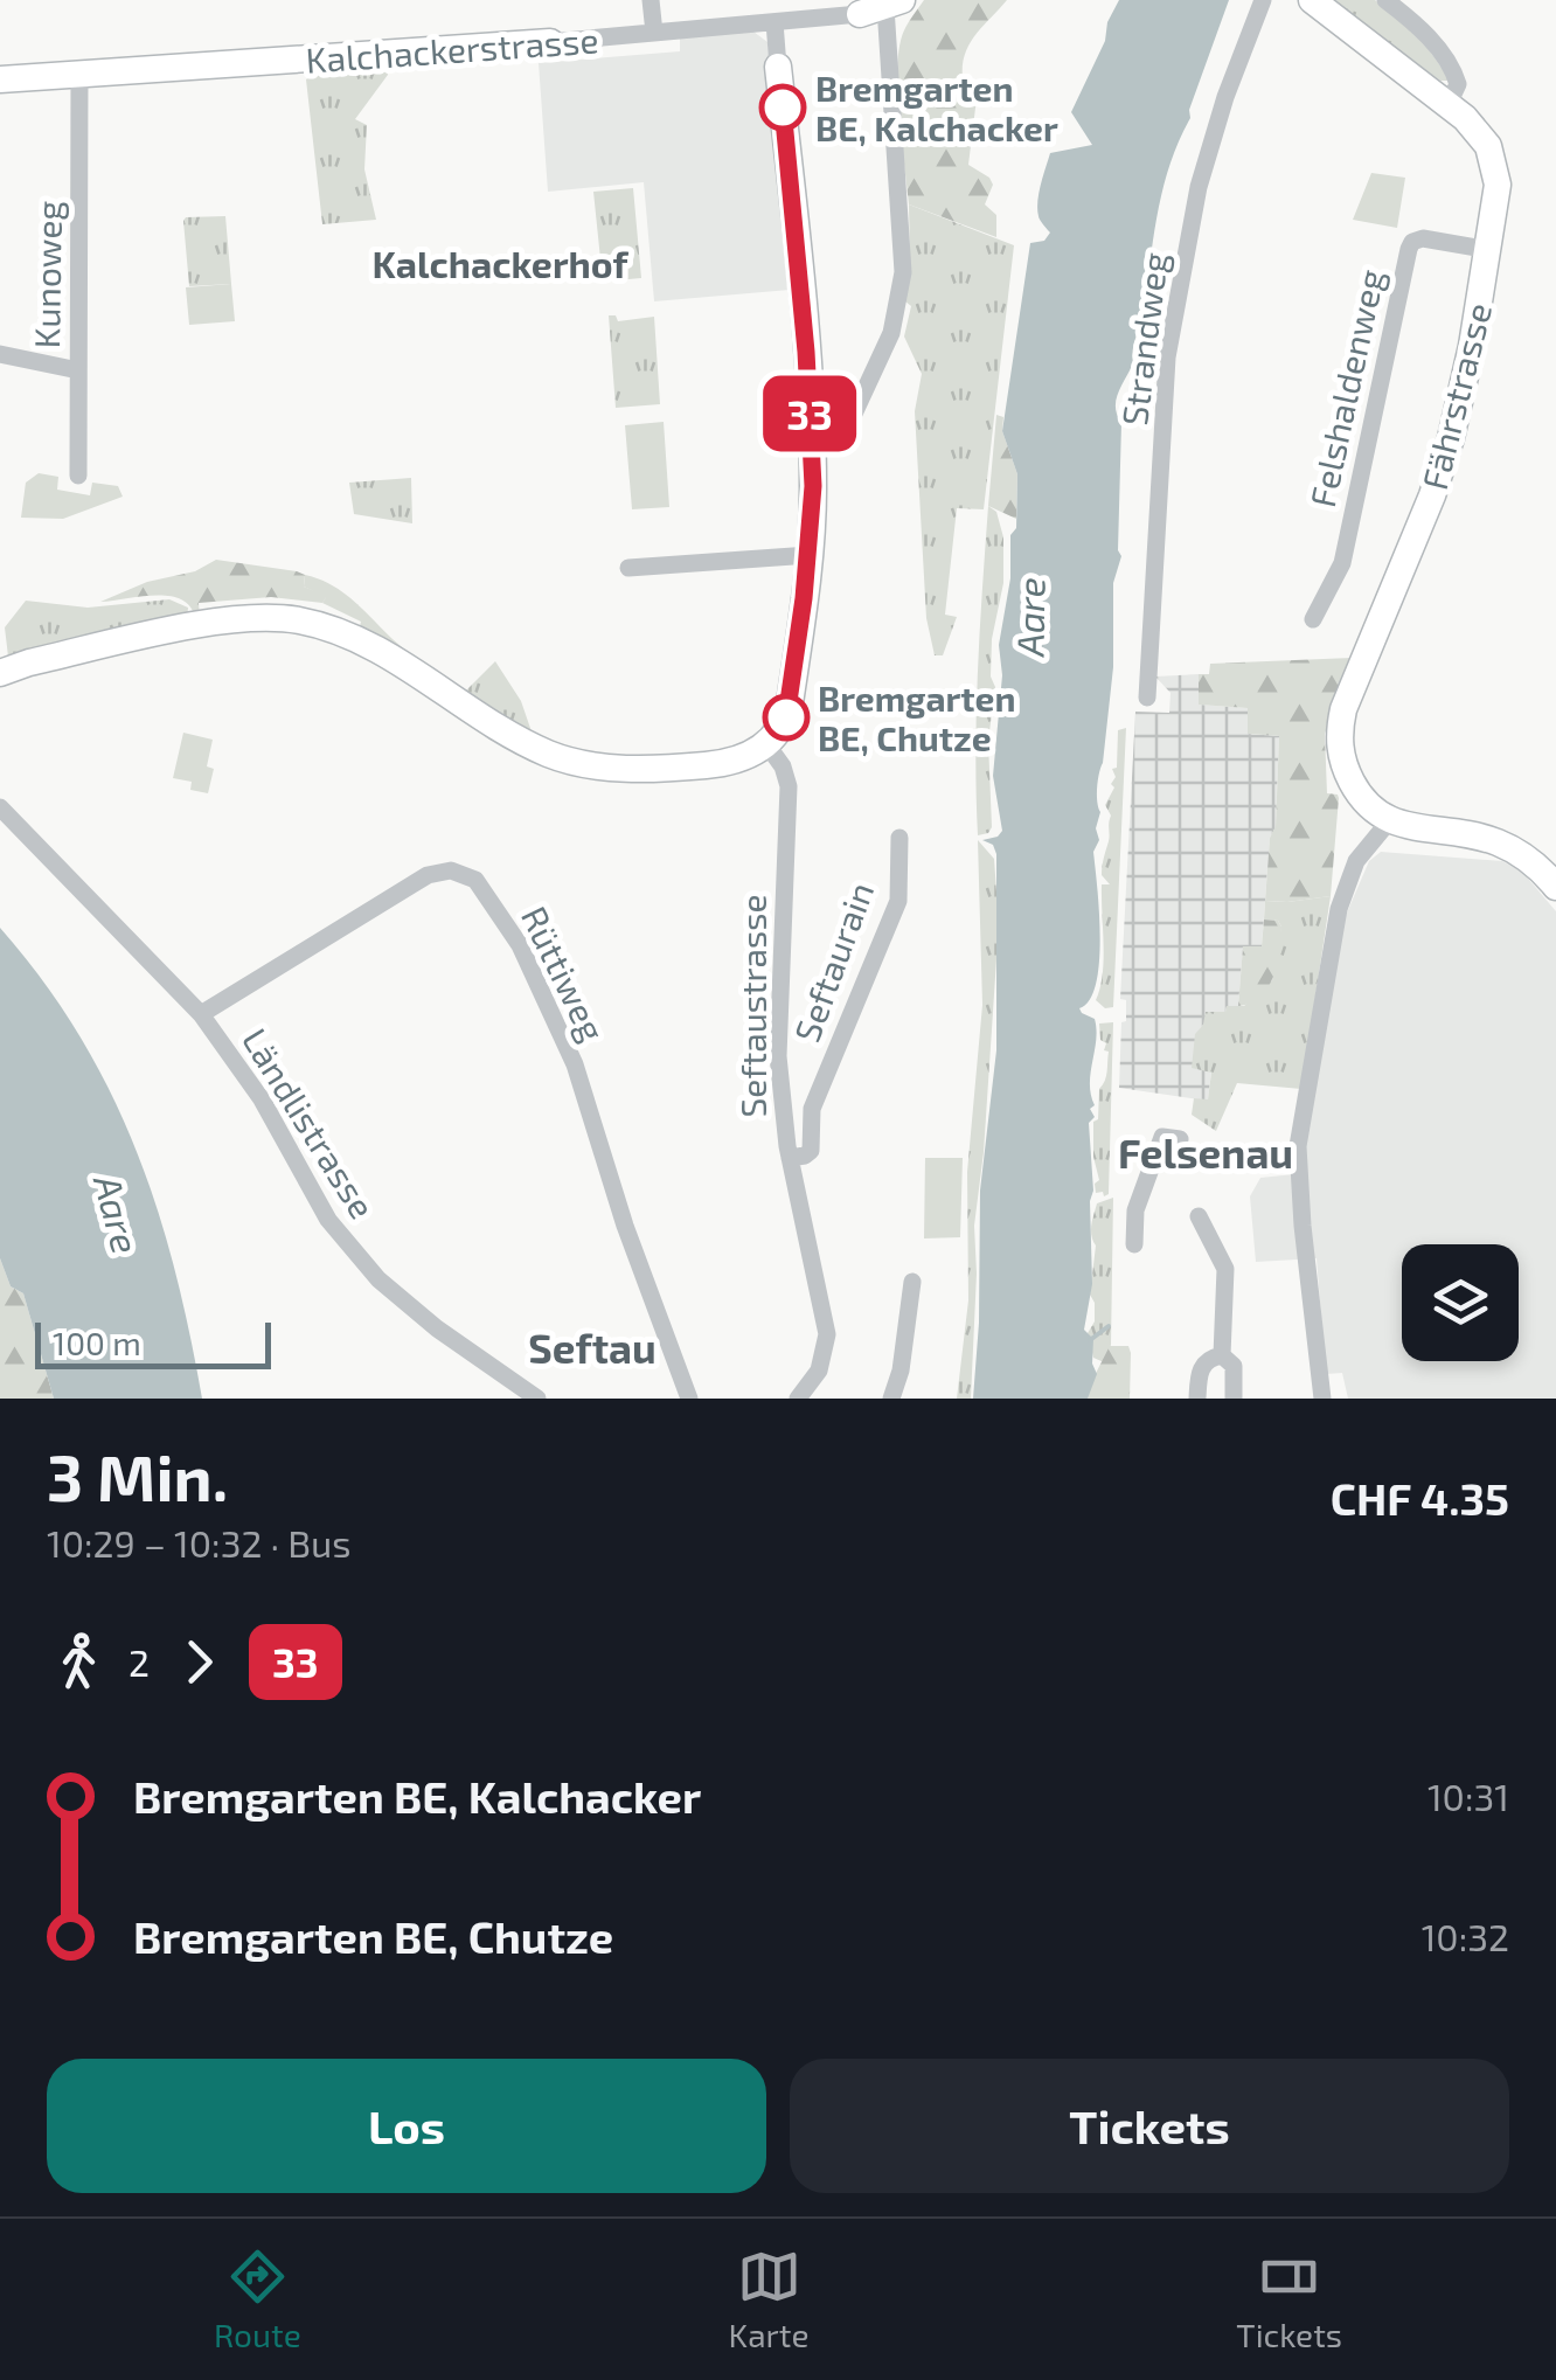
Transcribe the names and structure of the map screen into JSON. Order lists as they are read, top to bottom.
{
  "streets": {
    "street": [
      "Kalchackerstrasse",
      "Kunoweg",
      "Strandweg",
      "Felshaldenweg",
      "Fährstrasse",
      "Seftaurain",
      "Rüttiweg",
      "Seftaustrasse",
      "Ländlistrasse"
    ]
  },
  "crossings": [
    ["Kalchackerstrasse", "Kunoweg"],
    ["Felshaldenweg", "Fährstrasse"],
    ["Seftaurain", "Seftaustrasse"],
    ["Rüttiweg", "Ländlistrasse"]
  ],
  "districts": ["Kalchackerhof", "Felsenau", "Seftau"],
  "water": ["Aare"],
  "places": ["Bremgarten BE, Kalchacker", "Bremgarten BE, Chutze"],
  "lines": ["bus line 33"],
  "scale_bar": "100 m",
  "page": {
    "on_map": "33",
    "scale": "100 m",
    "heading": ["3 Min.", "10:29 – 10:32 · Bus", "CHF 4.35"],
    "legs": ["2", "33"],
    "list": [
      {
        "name": "Bremgarten BE, Kalchacker",
        "value": "10:31"
      },
      {
        "name": "Bremgarten BE, Chutze",
        "value": "10:32"
      }
    ],
    "buttons": ["Los", "Tickets"],
    "tabs": ["Route", "Karte", "Tickets"]
  }
}
